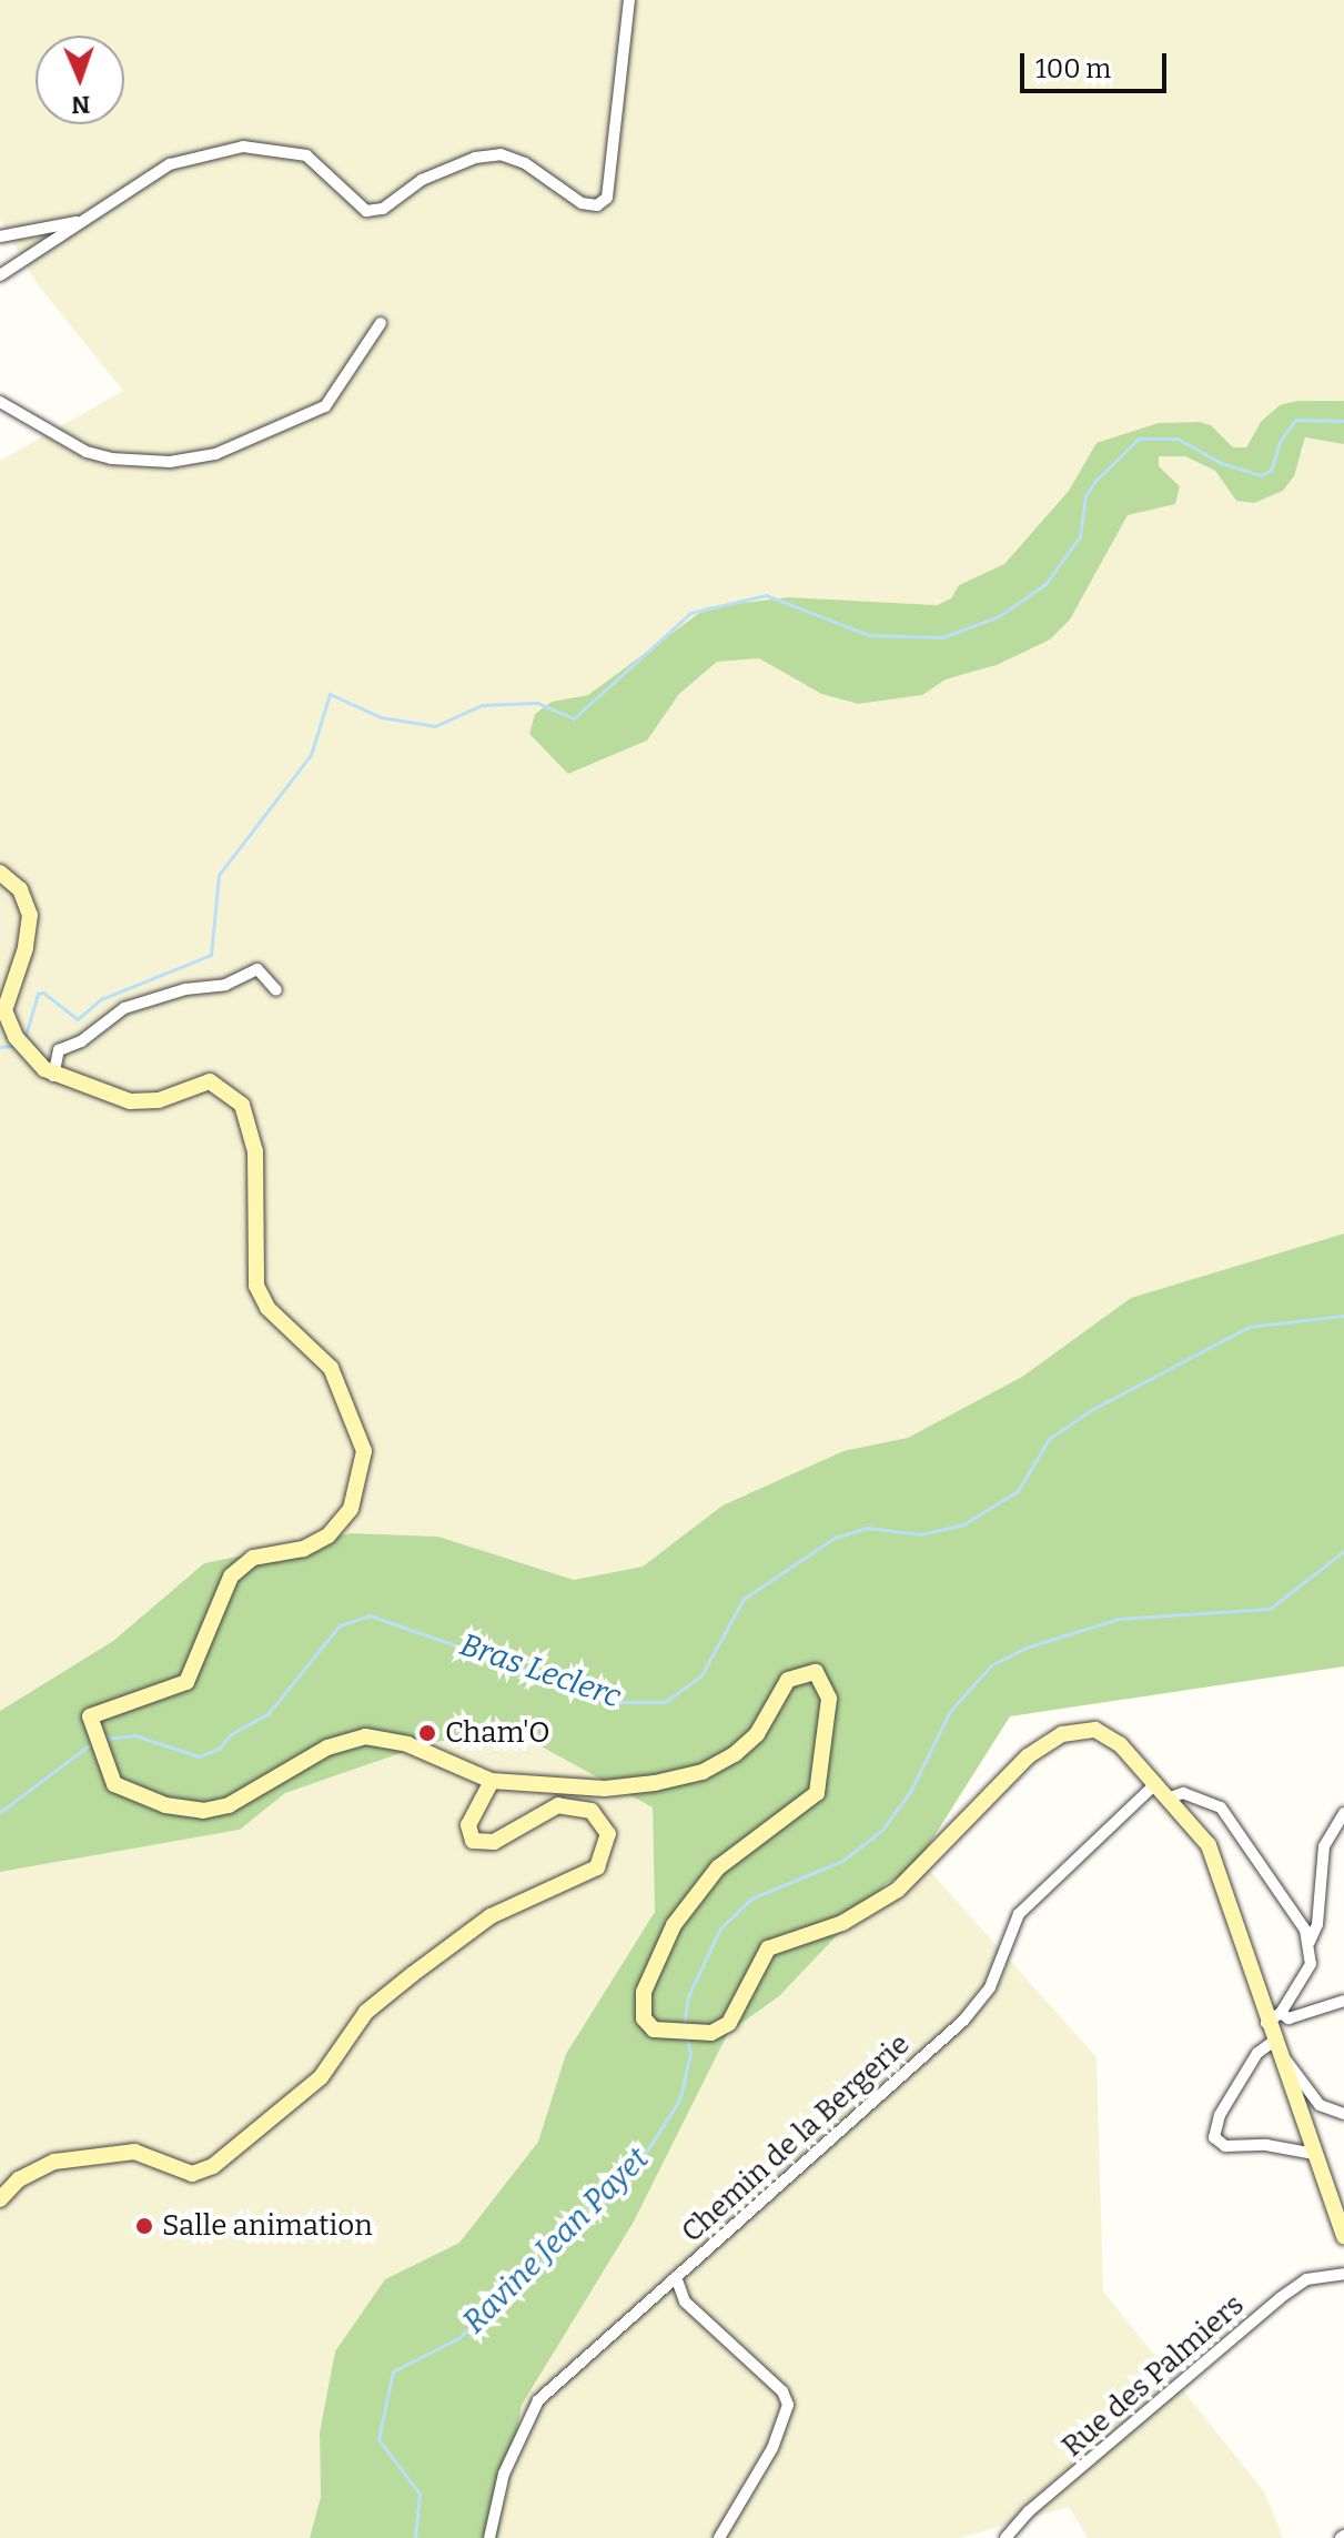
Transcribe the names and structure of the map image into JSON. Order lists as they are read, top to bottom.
{
  "streets": {
    "street": ["Chemin de la Bergerie", "Rue des Palmiers"]
  },
  "water": ["Bras Leclerc", "Ravine Jean Payet"],
  "places": ["Cham'O", "Salle animation"],
  "scale_bar": "100 m",
  "north": "bottom"
}
